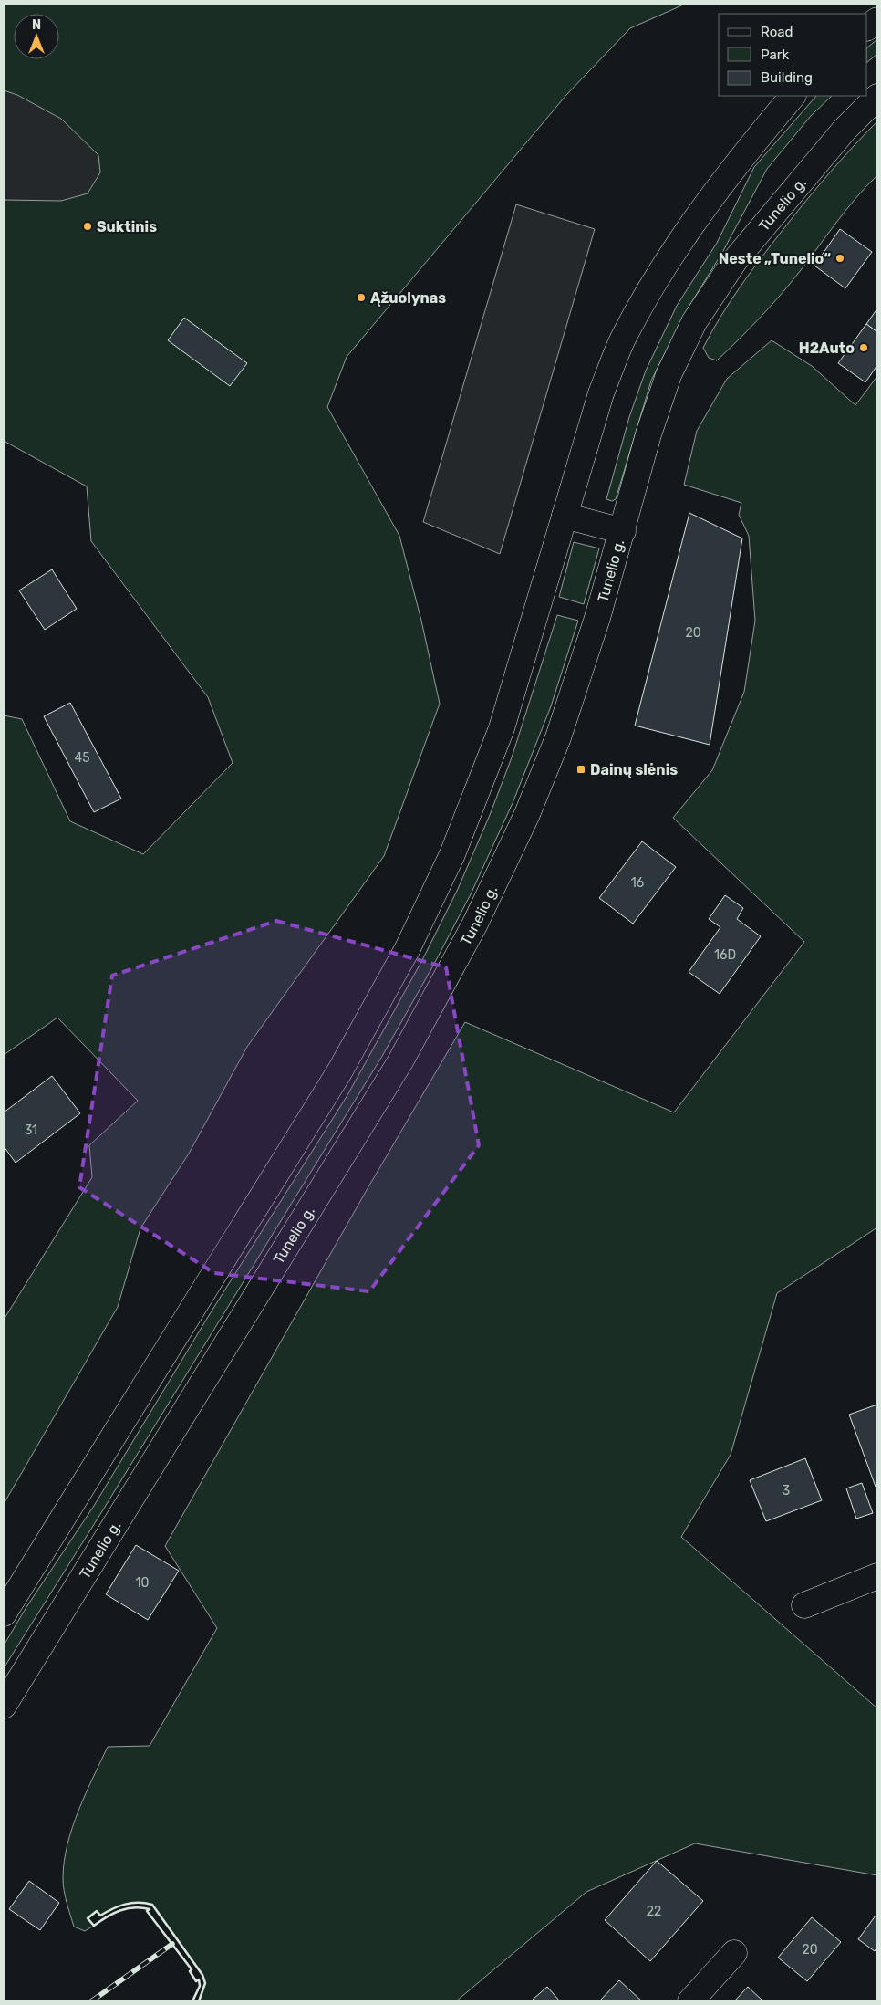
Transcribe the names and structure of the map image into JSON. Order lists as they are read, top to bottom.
{
  "streets": {
    "main road": ["Tunelio g."]
  },
  "places": {
    "other": [
      "Suktinis",
      "Neste „Tunelio“",
      "Ąžuolynas",
      "H2Auto"
    ],
    "transit": ["Dainų slėnis"]
  },
  "house_numbers": [
    "20",
    "45",
    "16",
    "16D",
    "31",
    "3",
    "10",
    "22",
    "20"
  ],
  "legend": ["Road", "Park", "Building"],
  "north": "top"
}
